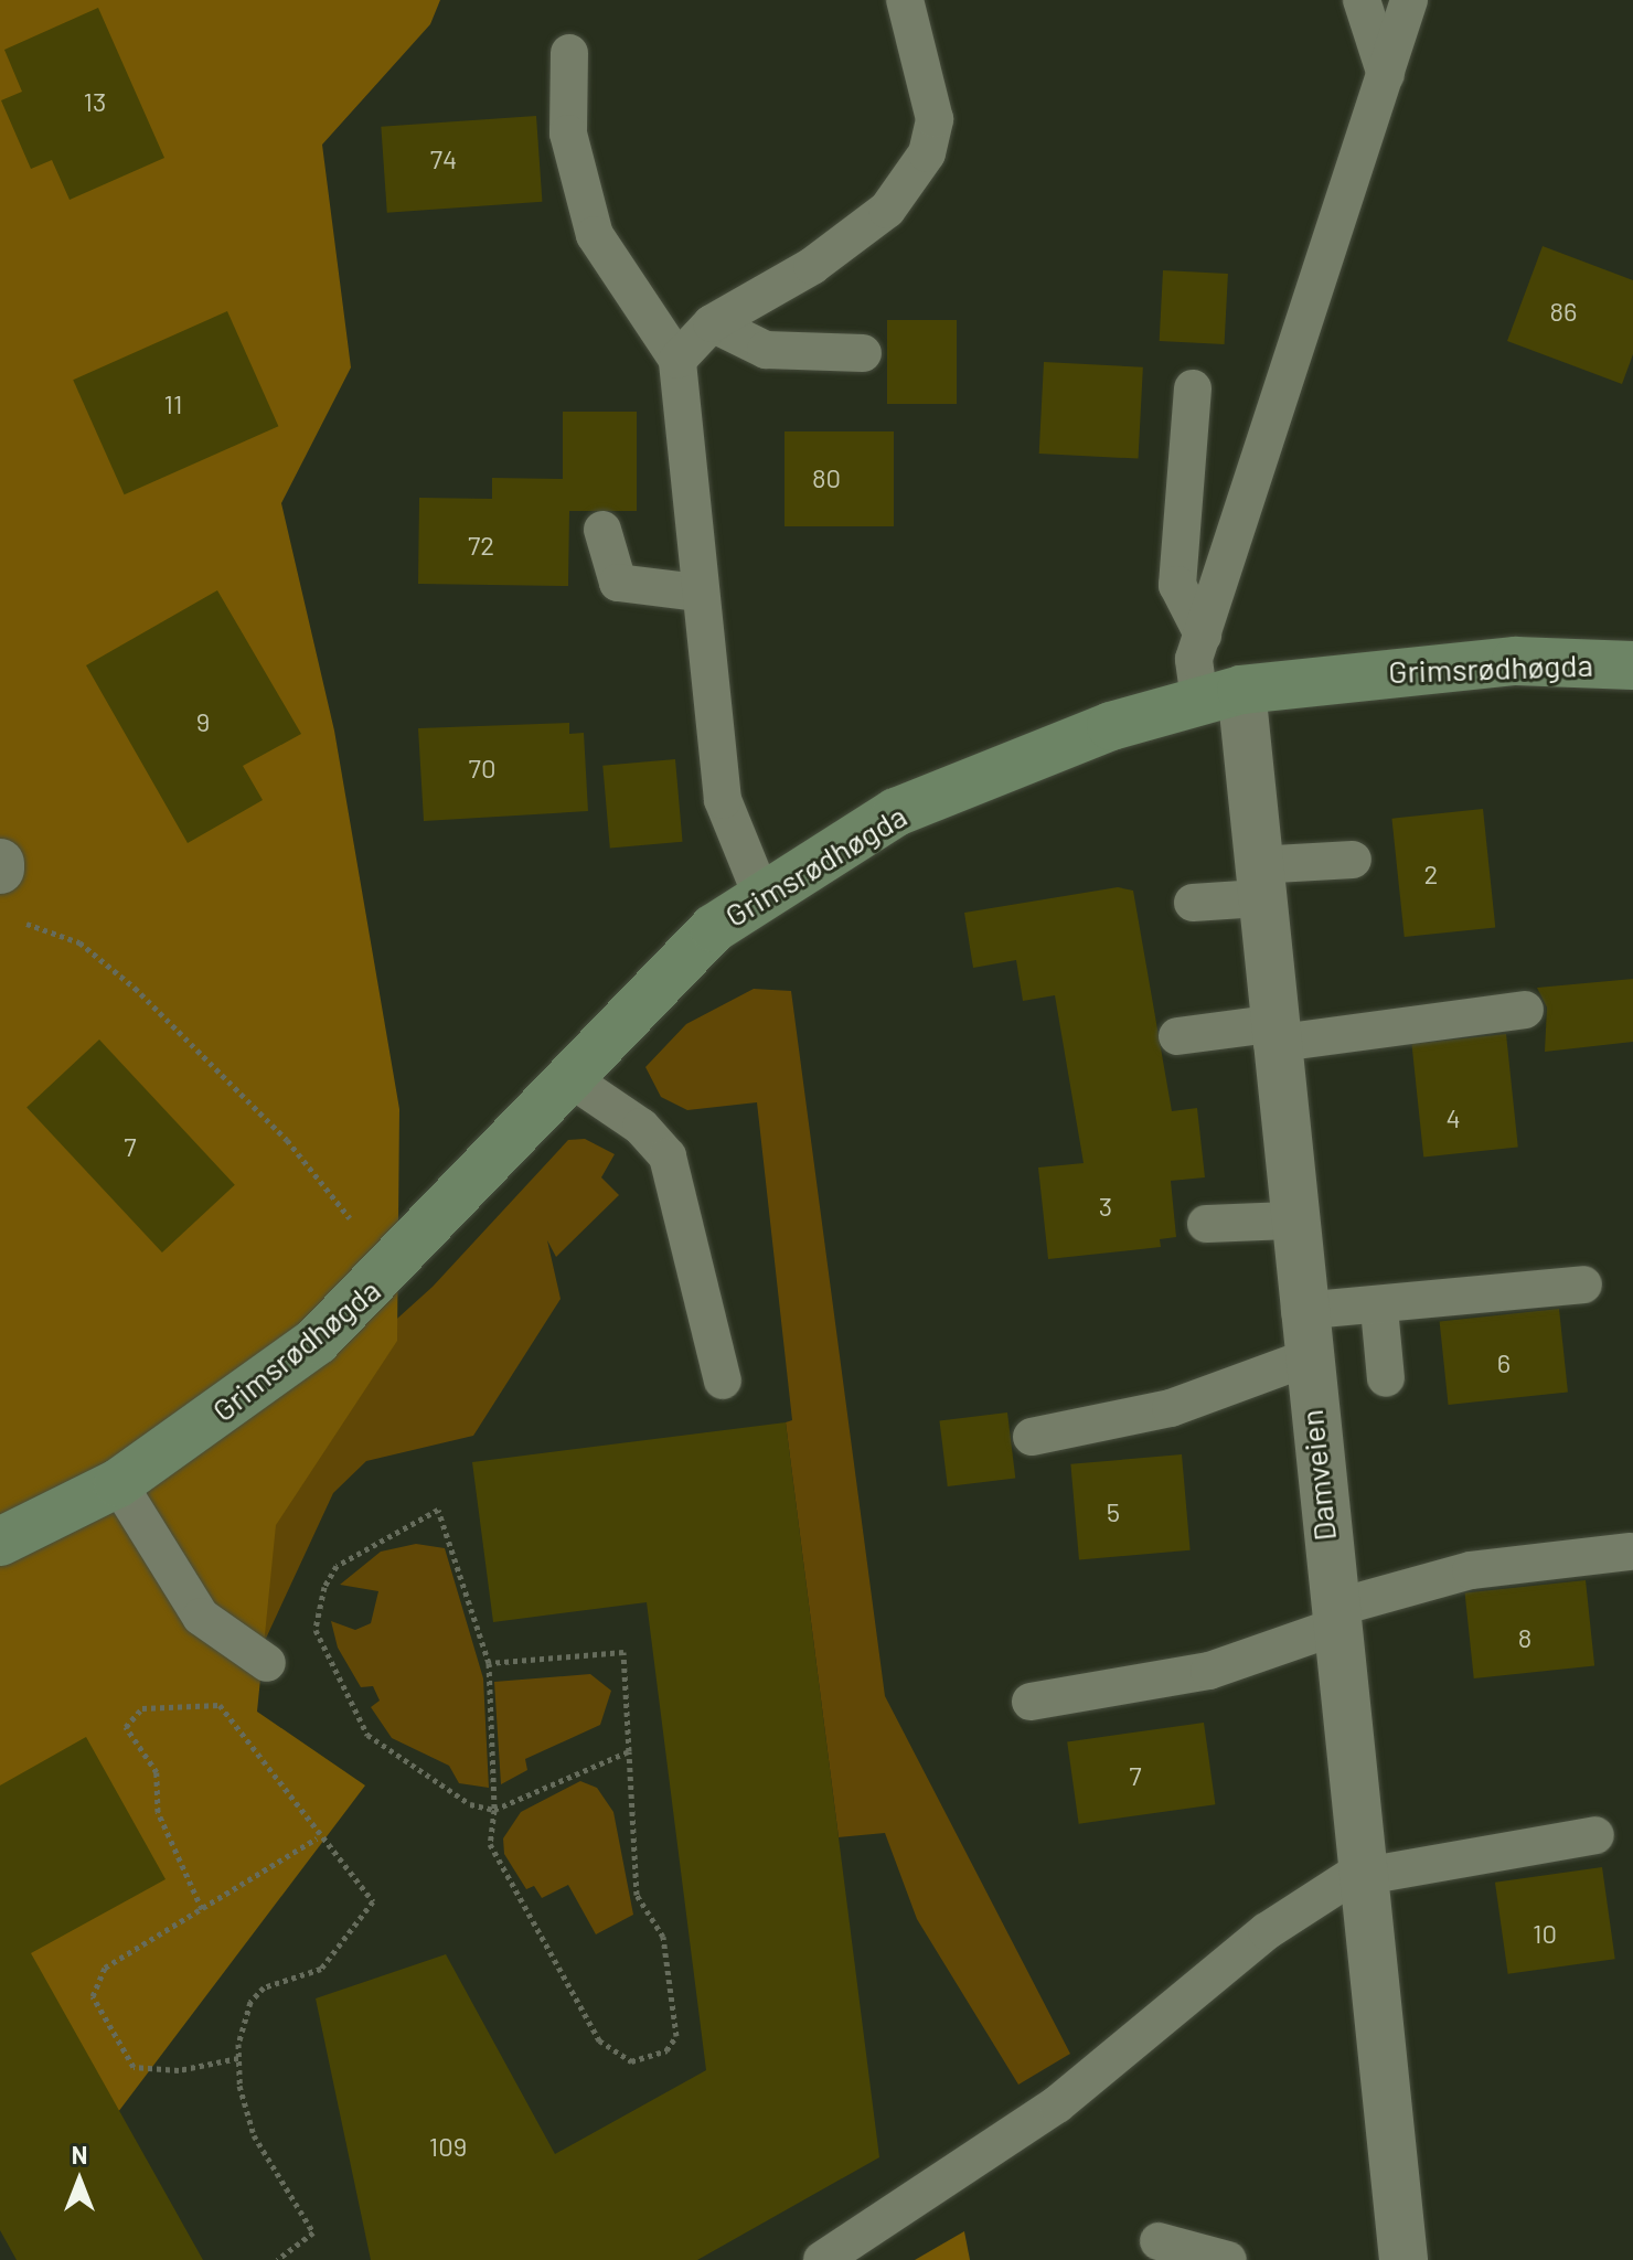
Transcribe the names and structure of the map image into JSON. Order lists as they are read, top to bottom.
{
  "streets": {
    "main road": ["Grimsrødhøgda"],
    "street": ["Damveien"]
  },
  "crossings": [
    ["Grimsrødhøgda", "Damveien"]
  ],
  "house_numbers": [
    "13",
    "74",
    "86",
    "11",
    "80",
    "72",
    "9",
    "70",
    "2",
    "4",
    "7",
    "3",
    "6",
    "5",
    "8",
    "7",
    "10",
    "109"
  ],
  "north": "top"
}
